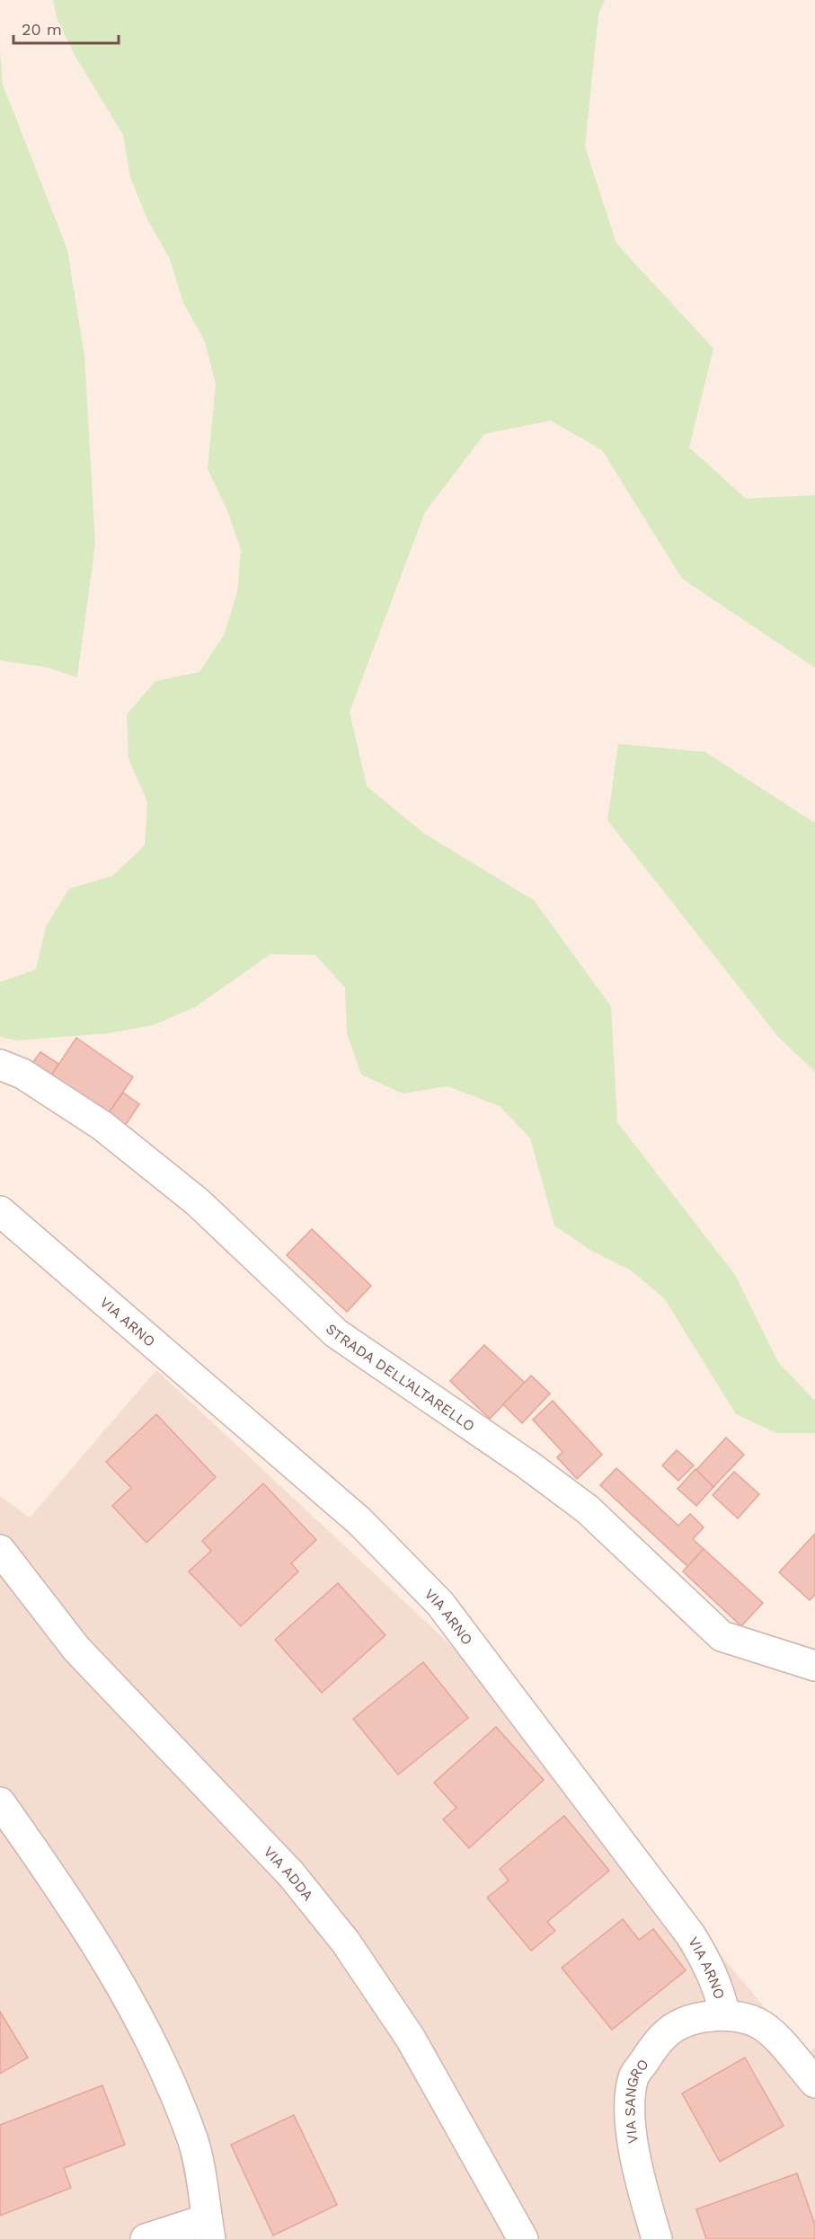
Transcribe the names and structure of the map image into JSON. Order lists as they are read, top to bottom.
{
  "streets": {
    "street": [
      "VIA ARNO",
      "STRADA DELL'ALTARELLO",
      "VIA ADDA",
      "VIA SANGRO"
    ]
  },
  "crossings": [
    ["VIA ARNO", "VIA SANGRO"]
  ],
  "scale_bar": "20 m"
}
